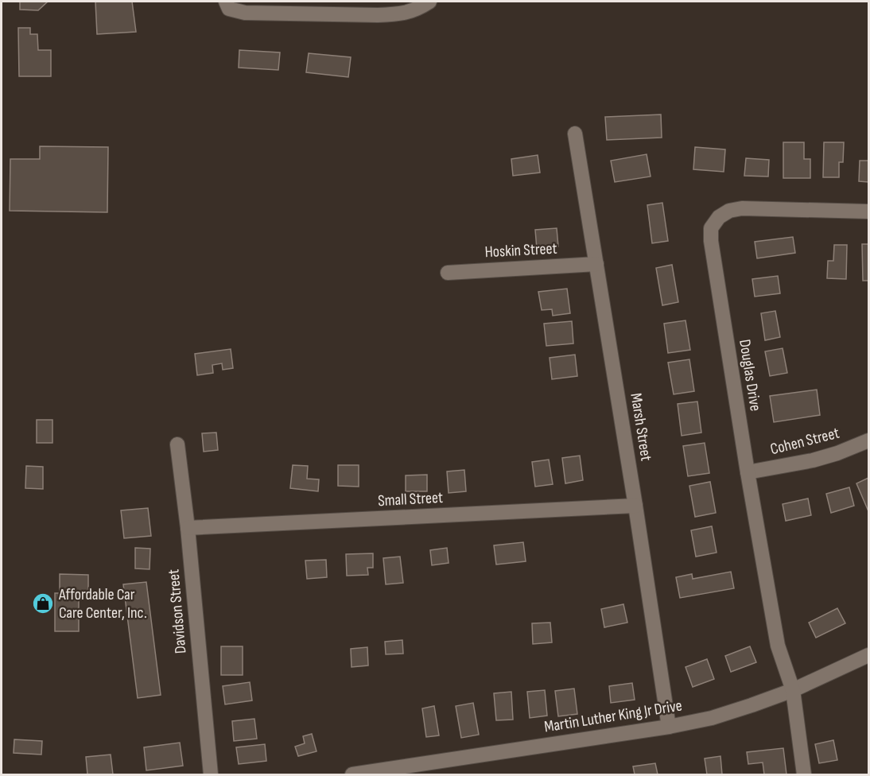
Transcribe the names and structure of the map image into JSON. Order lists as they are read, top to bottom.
{
  "streets": {
    "street": [
      "Hoskin Street",
      "Douglas Drive",
      "Marsh Street",
      "Cohen Street",
      "Small Street",
      "Davidson Street",
      "Martin Luther King Jr Drive"
    ]
  },
  "crossings": [
    ["Hoskin Street", "Marsh Street"],
    ["Douglas Drive", "Cohen Street"],
    ["Douglas Drive", "Martin Luther King Jr Drive"],
    ["Marsh Street", "Small Street"],
    ["Marsh Street", "Martin Luther King Jr Drive"],
    ["Small Street", "Davidson Street"]
  ],
  "places": {
    "shop": ["Affordable Car Care Center, Inc."]
  }
}
